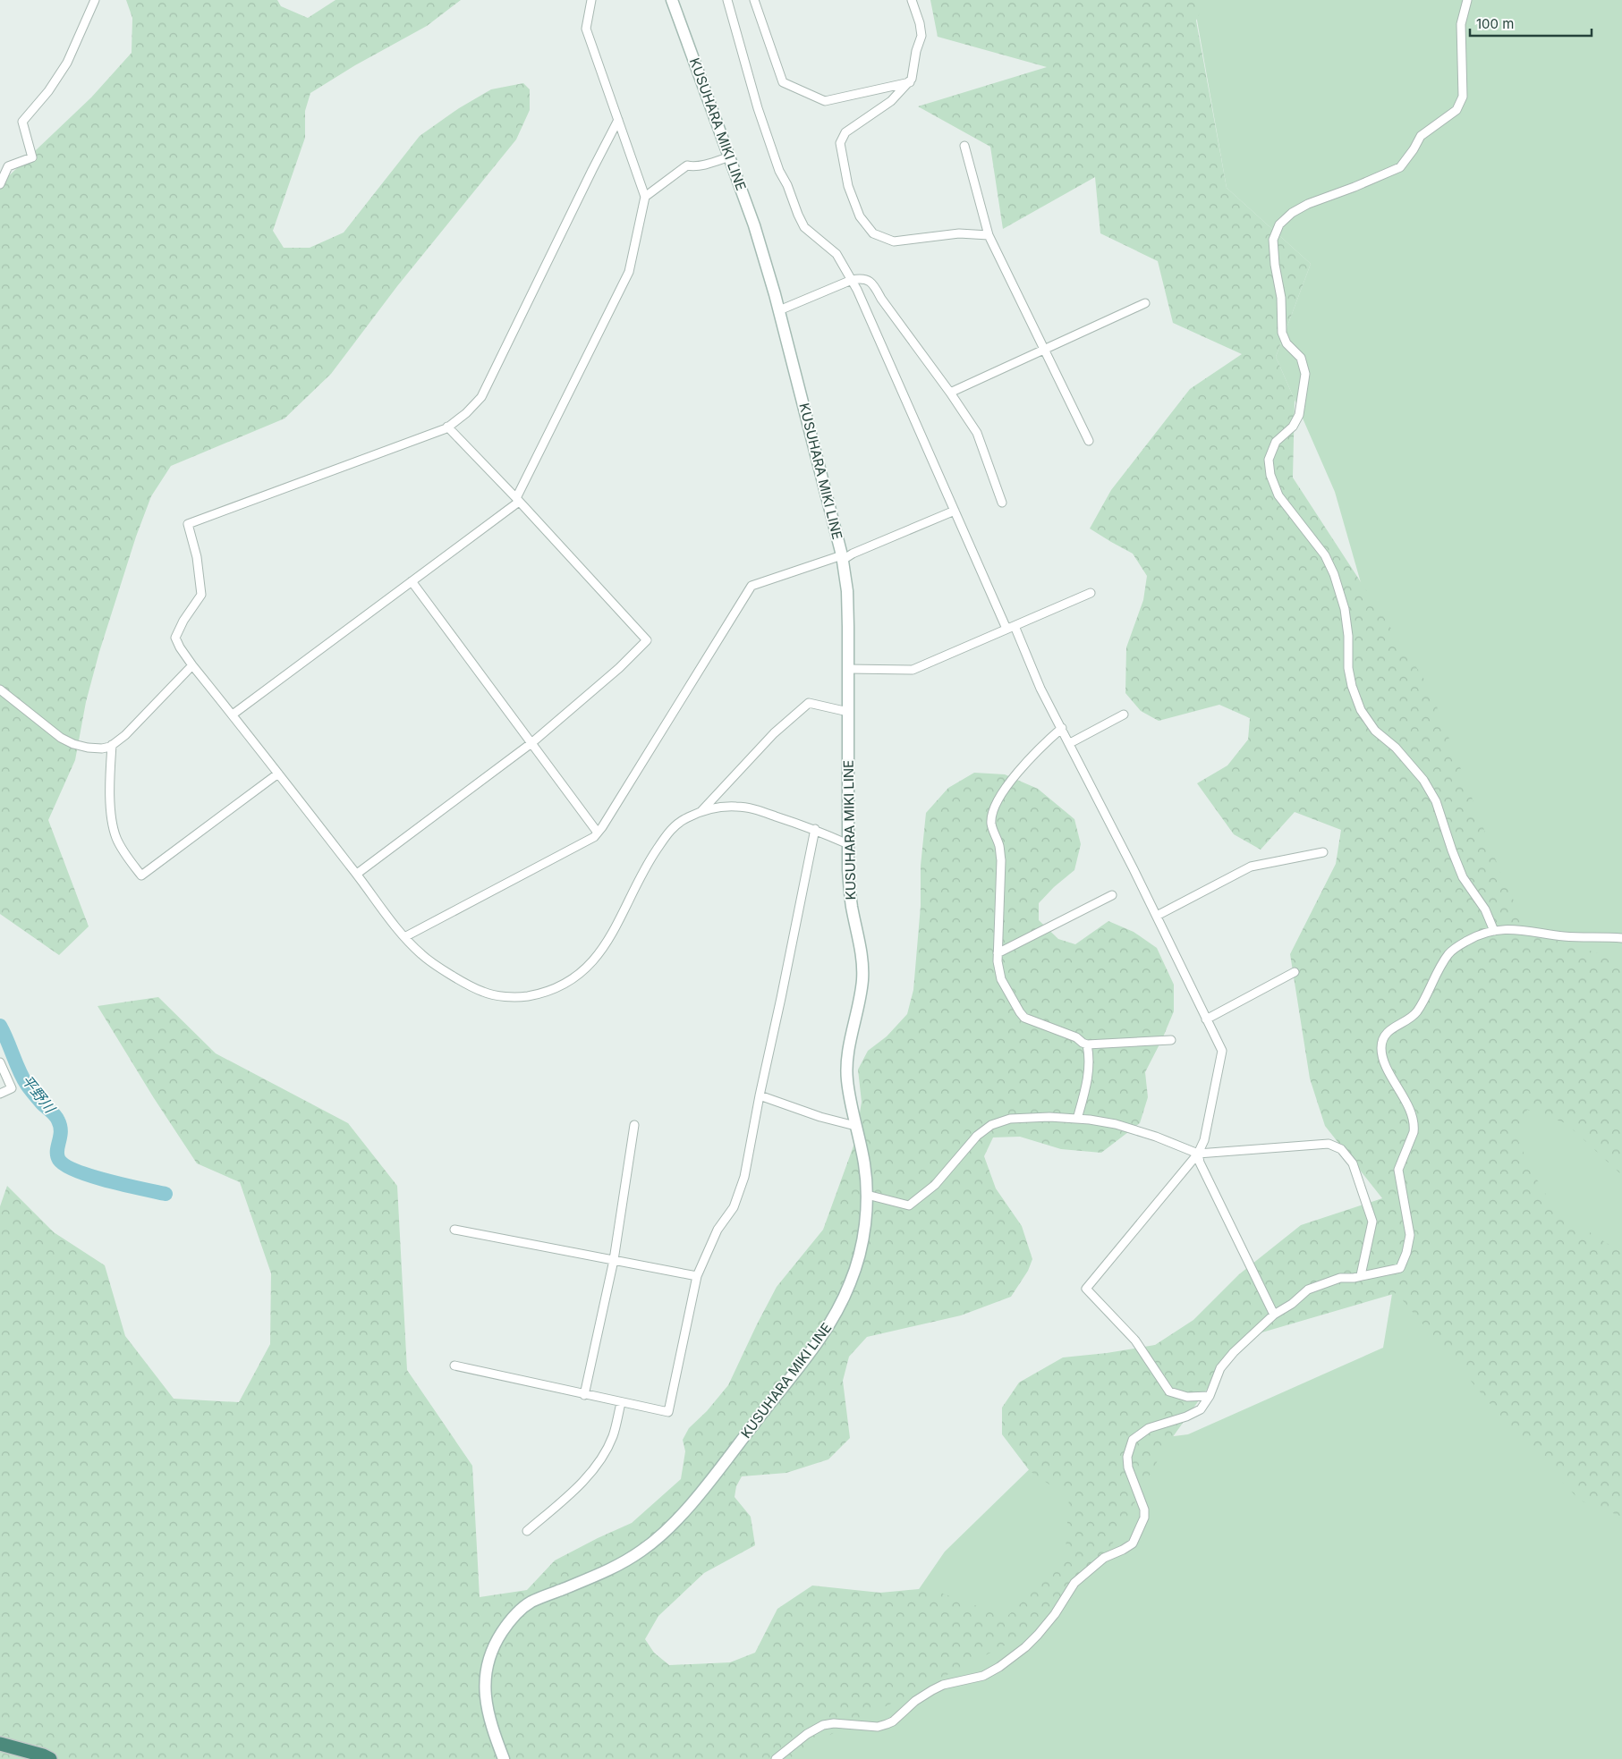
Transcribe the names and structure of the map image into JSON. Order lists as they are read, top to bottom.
{
  "streets": {
    "main road": ["KUSUHARA MIKI LINE"]
  },
  "water": ["平野川"],
  "scale_bar": "100 m"
}
